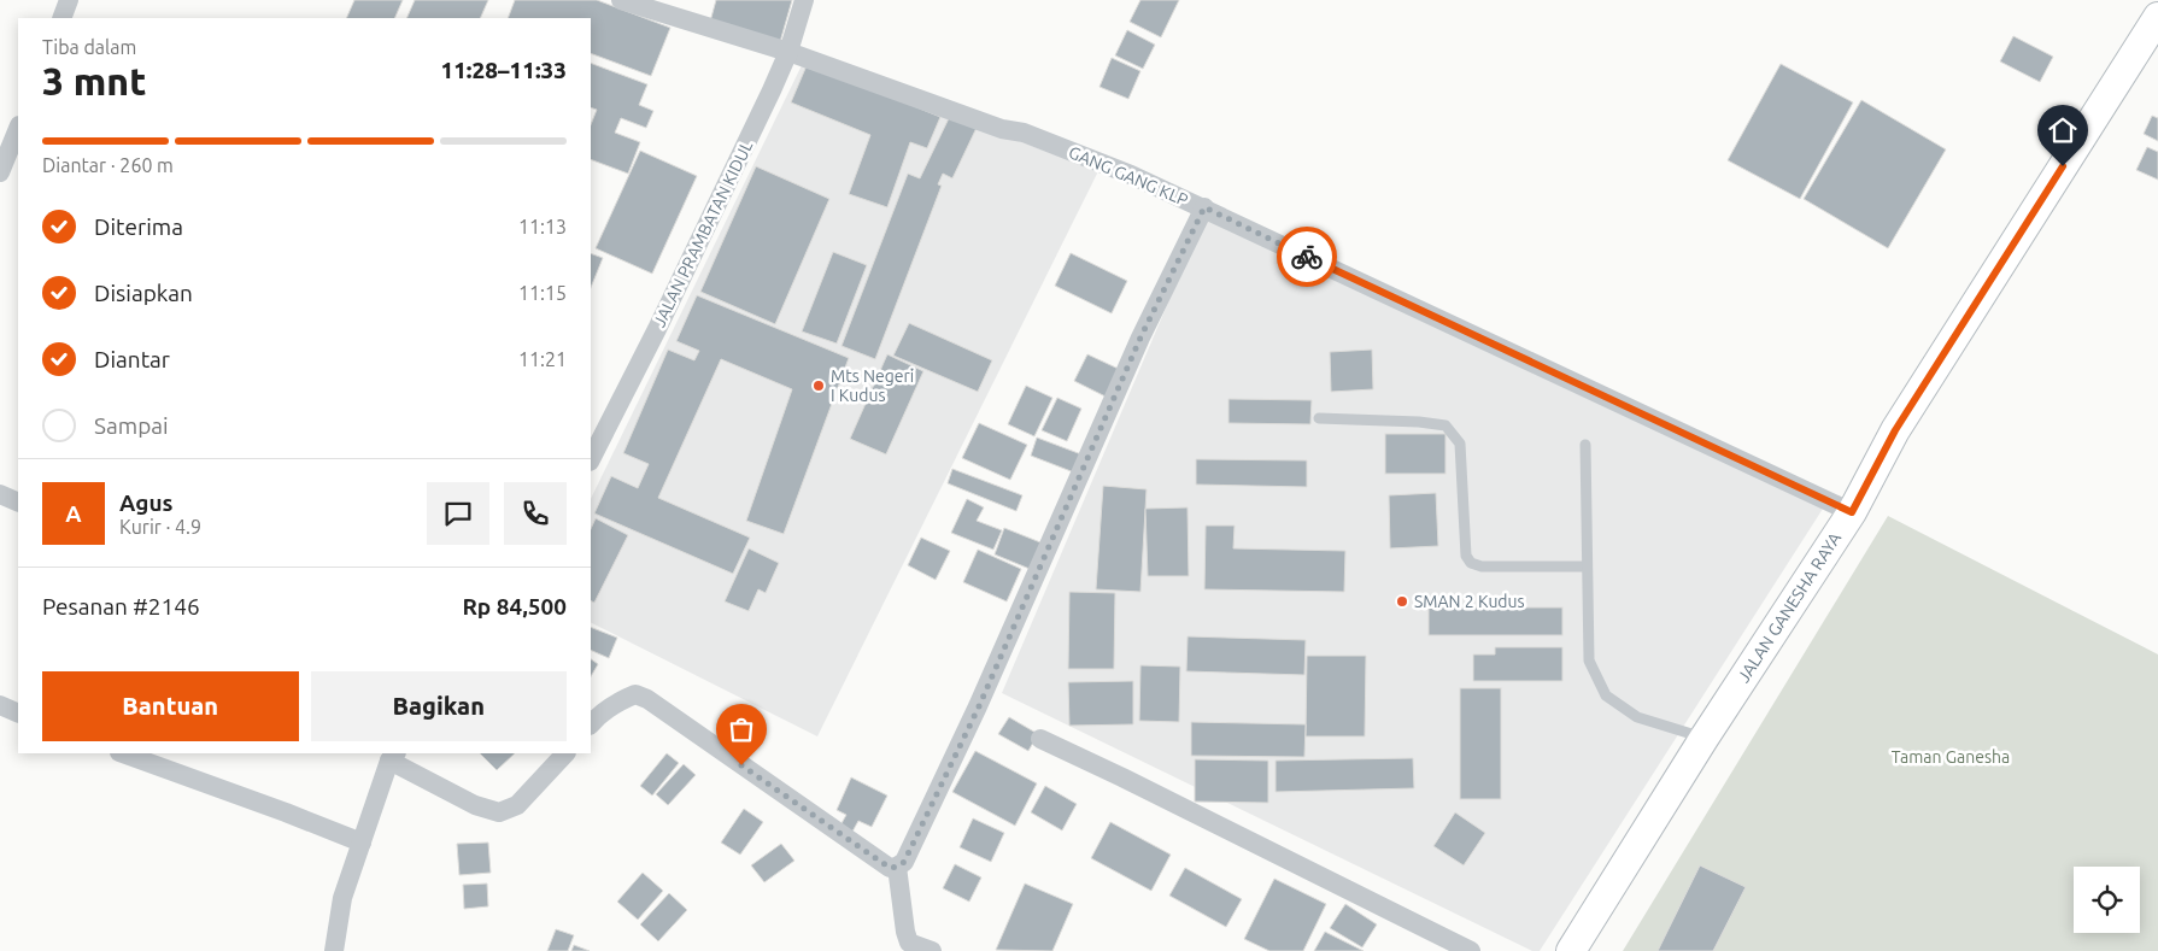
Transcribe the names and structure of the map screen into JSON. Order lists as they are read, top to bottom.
{
  "streets": {
    "street": ["GANG GANG KLP", "JALAN PRAMBATAN KIDUL", "JALAN GANESHA RAYA"]
  },
  "crossings": [
    ["GANG GANG KLP", "JALAN PRAMBATAN KIDUL"],
    ["GANG GANG KLP", "JALAN GANESHA RAYA"]
  ],
  "parks": ["Taman Ganesha"],
  "places": ["Mts Negeri I Kudus", "SMAN 2 Kudus"],
  "page": {
    "heading": ["3 mnt", "Tiba dalam", "11:28–11:33"],
    "panel": [
      "Agus",
      "Kurir · 4.9",
      "Pesanan #2146",
      "Rp 84,500"
    ],
    "bar": "Diantar · 260 m",
    "list": [
      ["Diterima", "11:13"],
      ["Disiapkan", "11:15"],
      ["Diantar", "11:21"],
      "Sampai"
    ],
    "round": "A",
    "buttons": ["Bantuan", "Bagikan"]
  }
}
